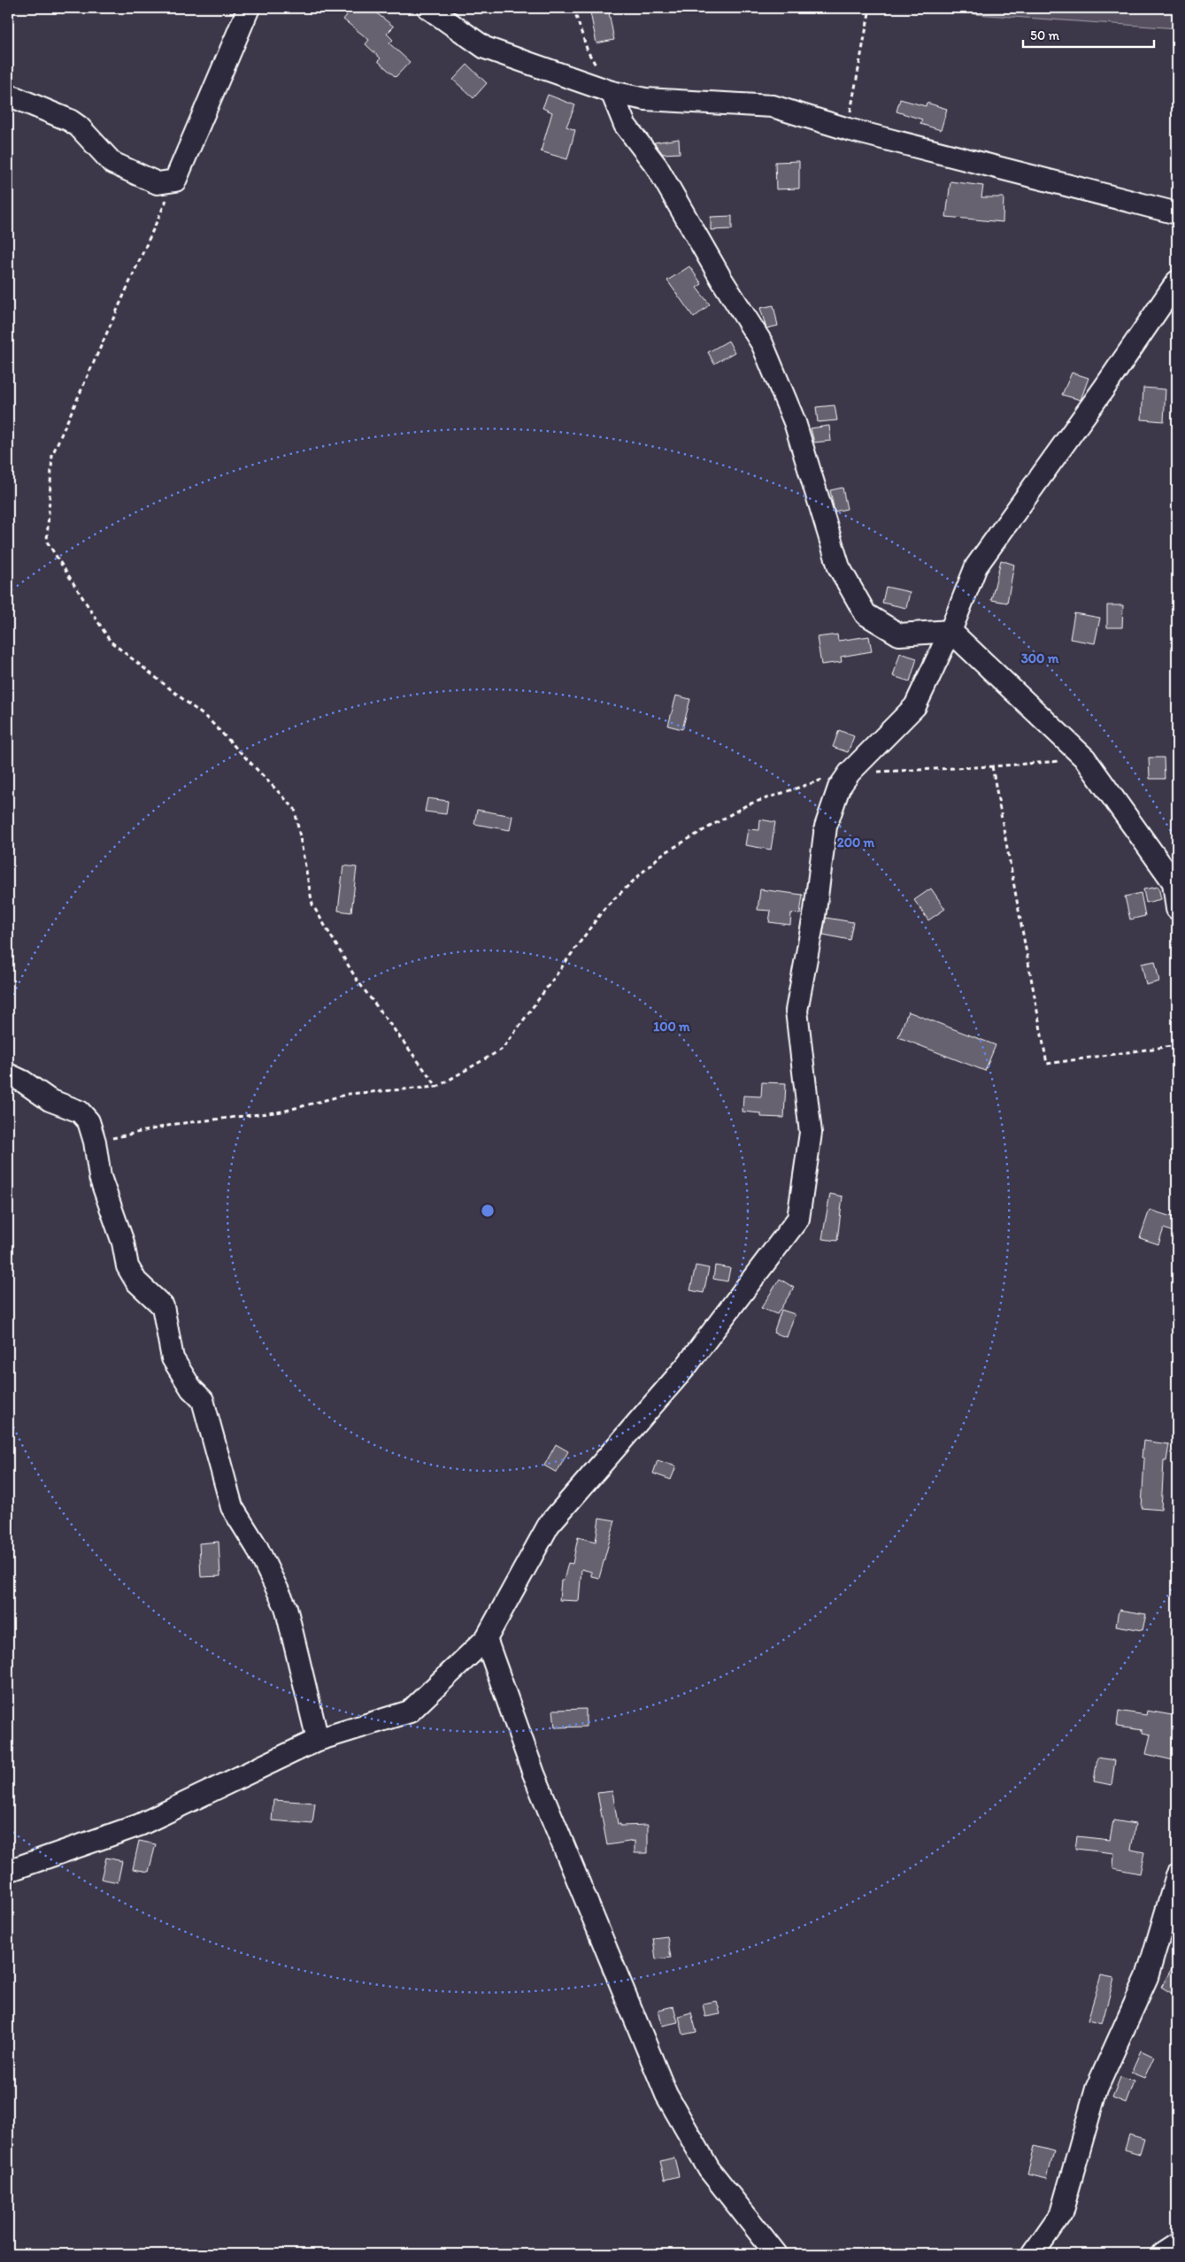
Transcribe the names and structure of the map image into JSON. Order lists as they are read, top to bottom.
{
  "scale_bar": "50 m",
  "rings": ["300 m", "200 m", "100 m"]
}
